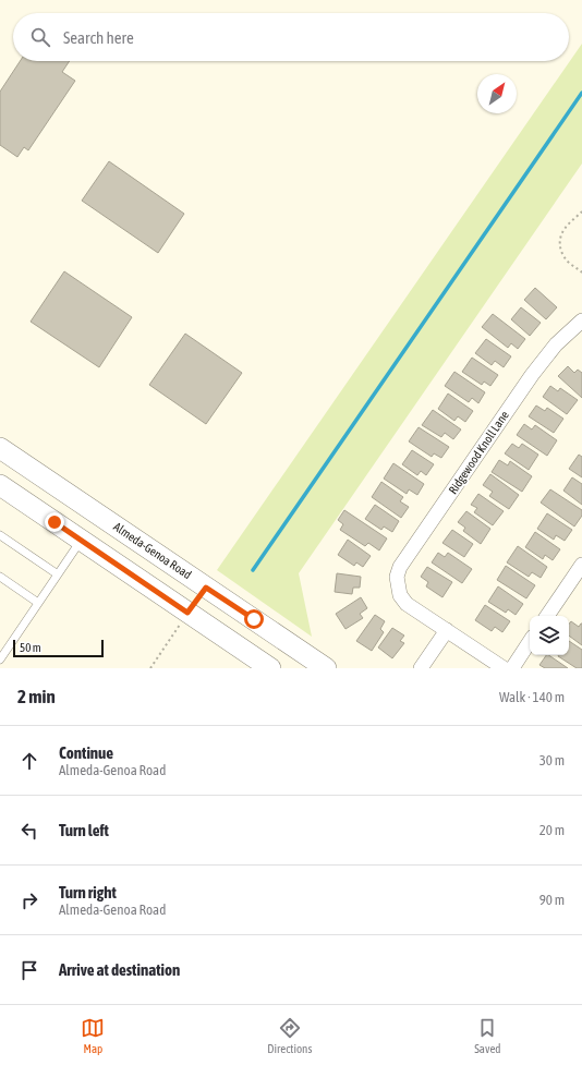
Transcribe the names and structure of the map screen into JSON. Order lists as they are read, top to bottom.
{
  "streets": {
    "main road": ["Almeda-Genoa Road"],
    "street": ["Ridgewood Knoll Lane"]
  },
  "scale_bar": "50 m",
  "north": "top right",
  "page": {
    "search": "Search here",
    "scale": "50 m",
    "heading": ["2 min", "Walk · 140 m"],
    "list": [
      ["Continue", "Almeda-Genoa Road", "30 m"],
      ["Turn left", "20 m"],
      ["Turn right", "Almeda-Genoa Road", "90 m"],
      "Arrive at destination"
    ],
    "nav": ["Map", "Directions", "Saved"]
  }
}
